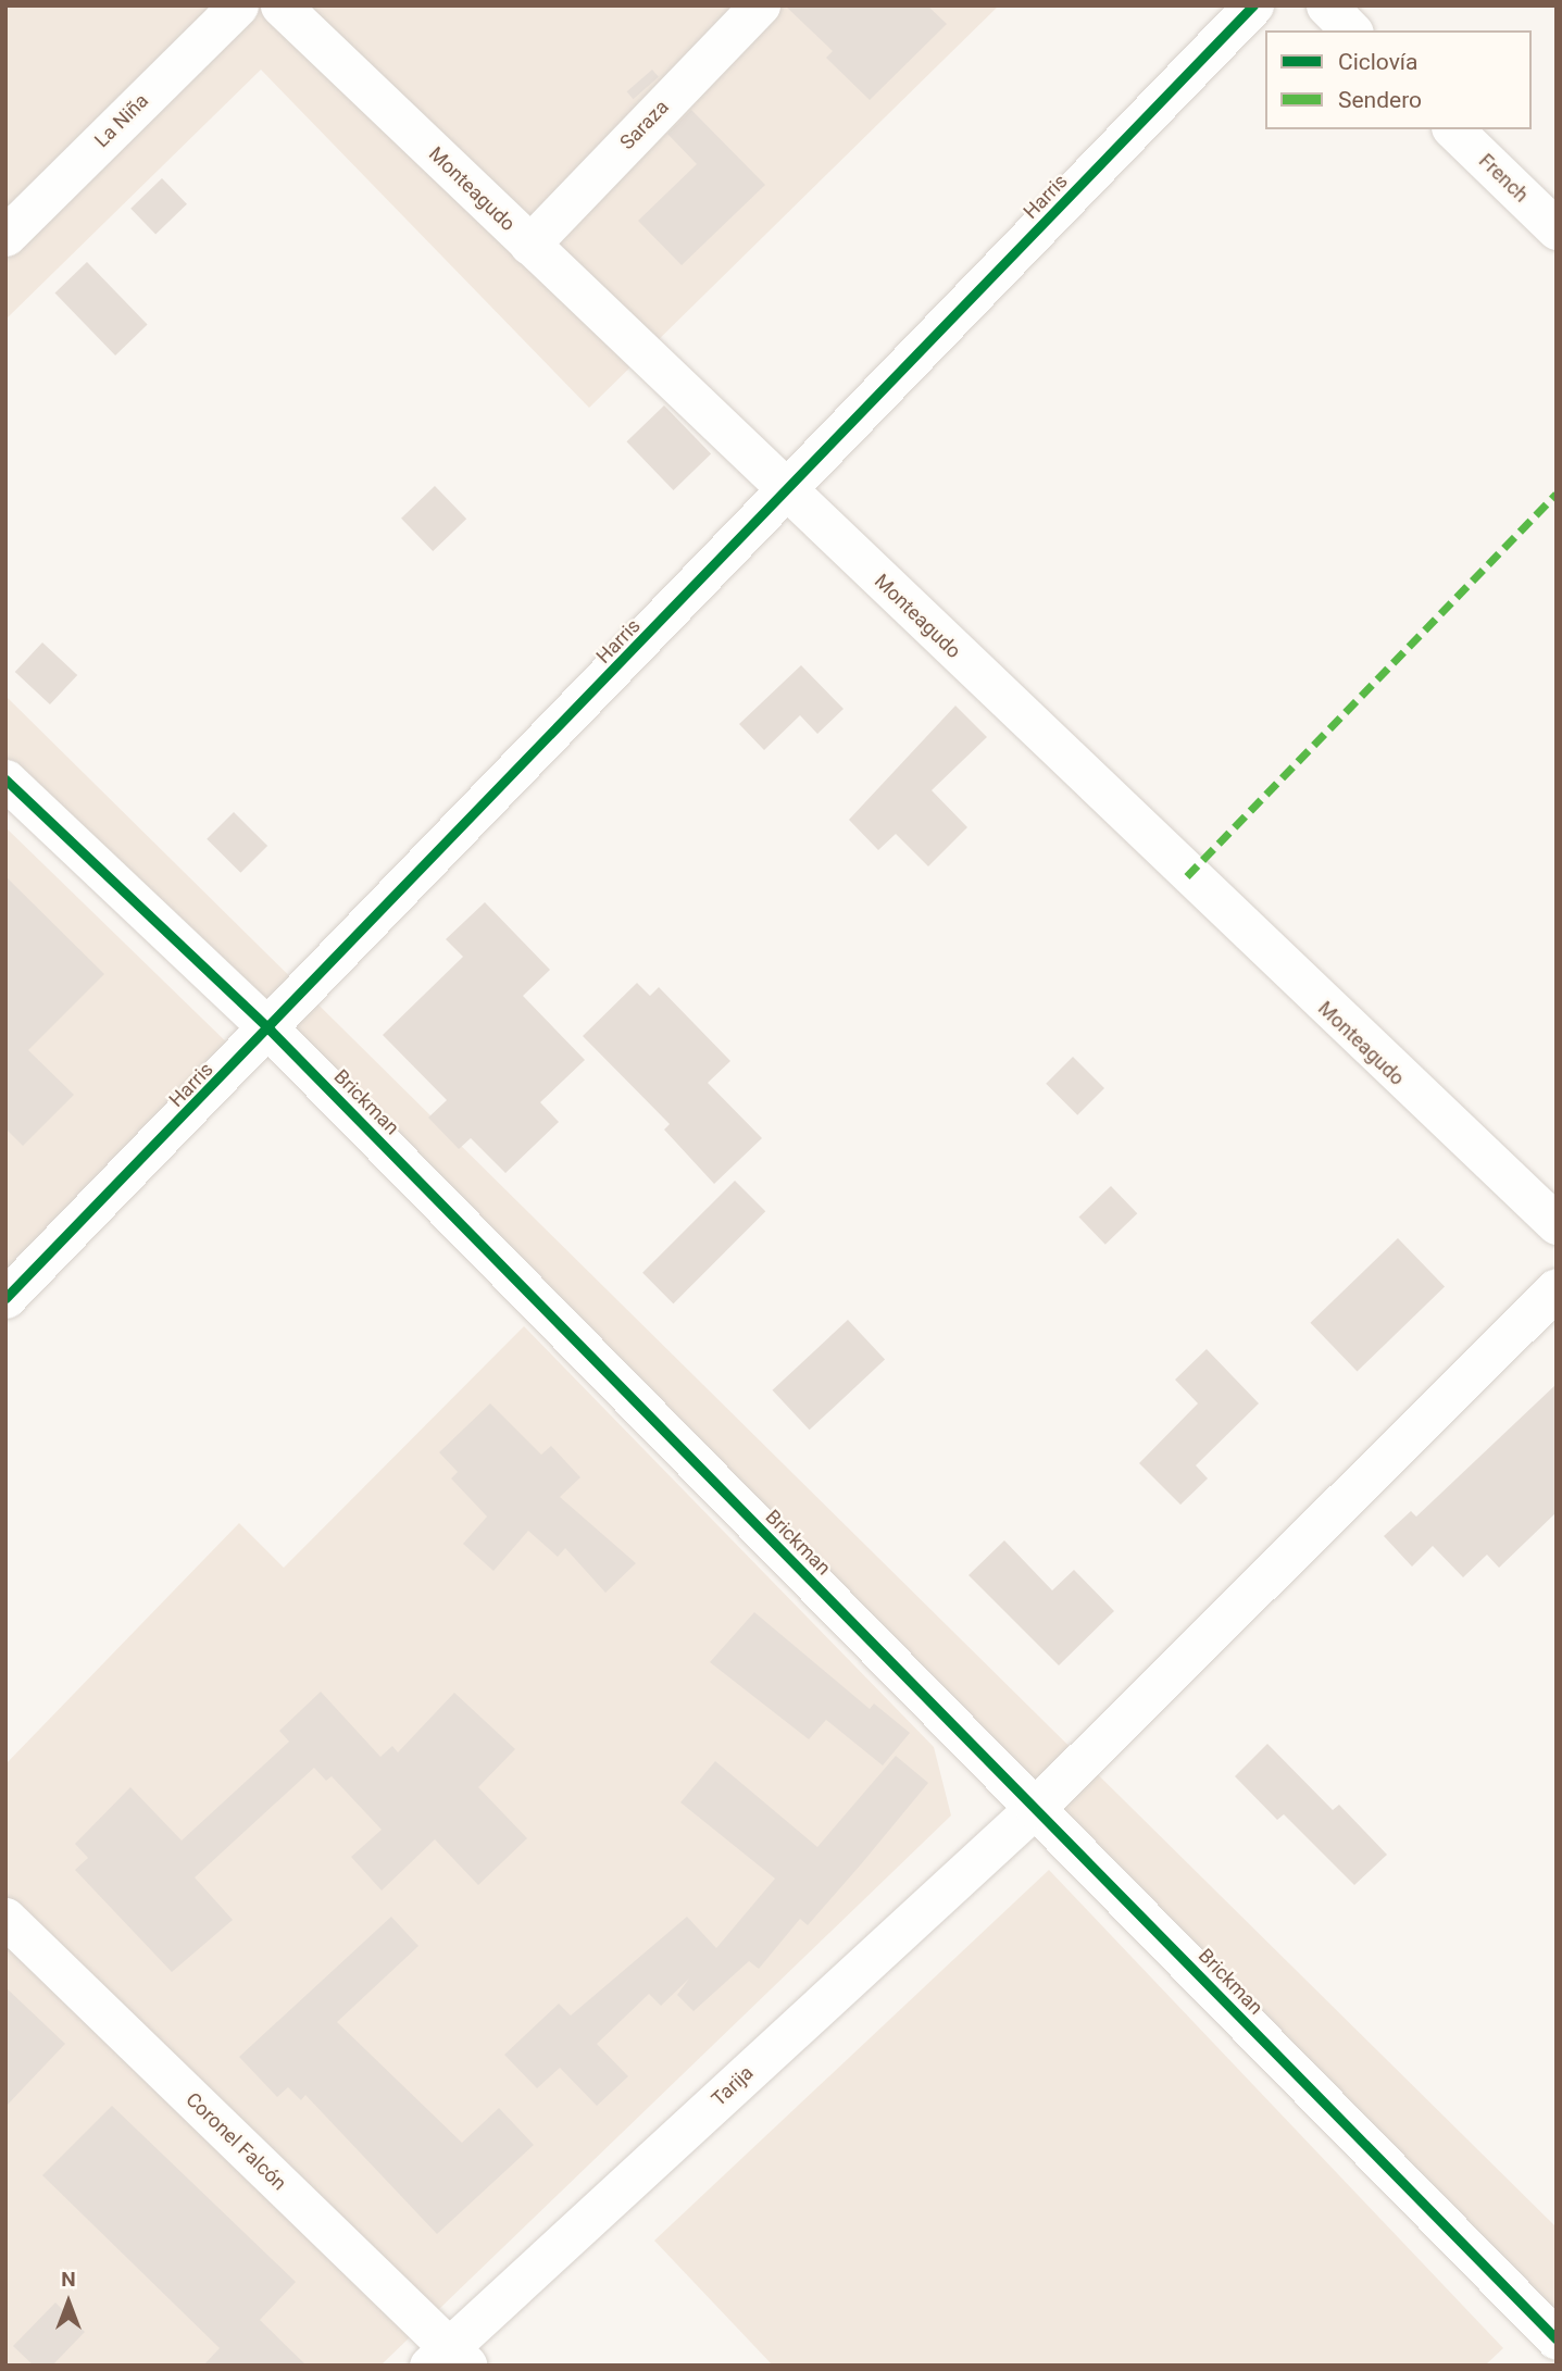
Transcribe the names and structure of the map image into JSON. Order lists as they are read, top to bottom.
{
  "streets": {
    "street": [
      "La Niña",
      "Saraza",
      "French",
      "Monteagudo",
      "Harris",
      "Brickman",
      "Tarija",
      "Coronel Falcón"
    ]
  },
  "crossings": [
    ["Saraza", "Monteagudo"],
    ["Monteagudo", "Harris"],
    ["Harris", "Brickman"],
    ["Brickman", "Tarija"],
    ["Tarija", "Coronel Falcón"]
  ],
  "legend": ["Ciclovía", "Sendero"],
  "north": "top"
}
